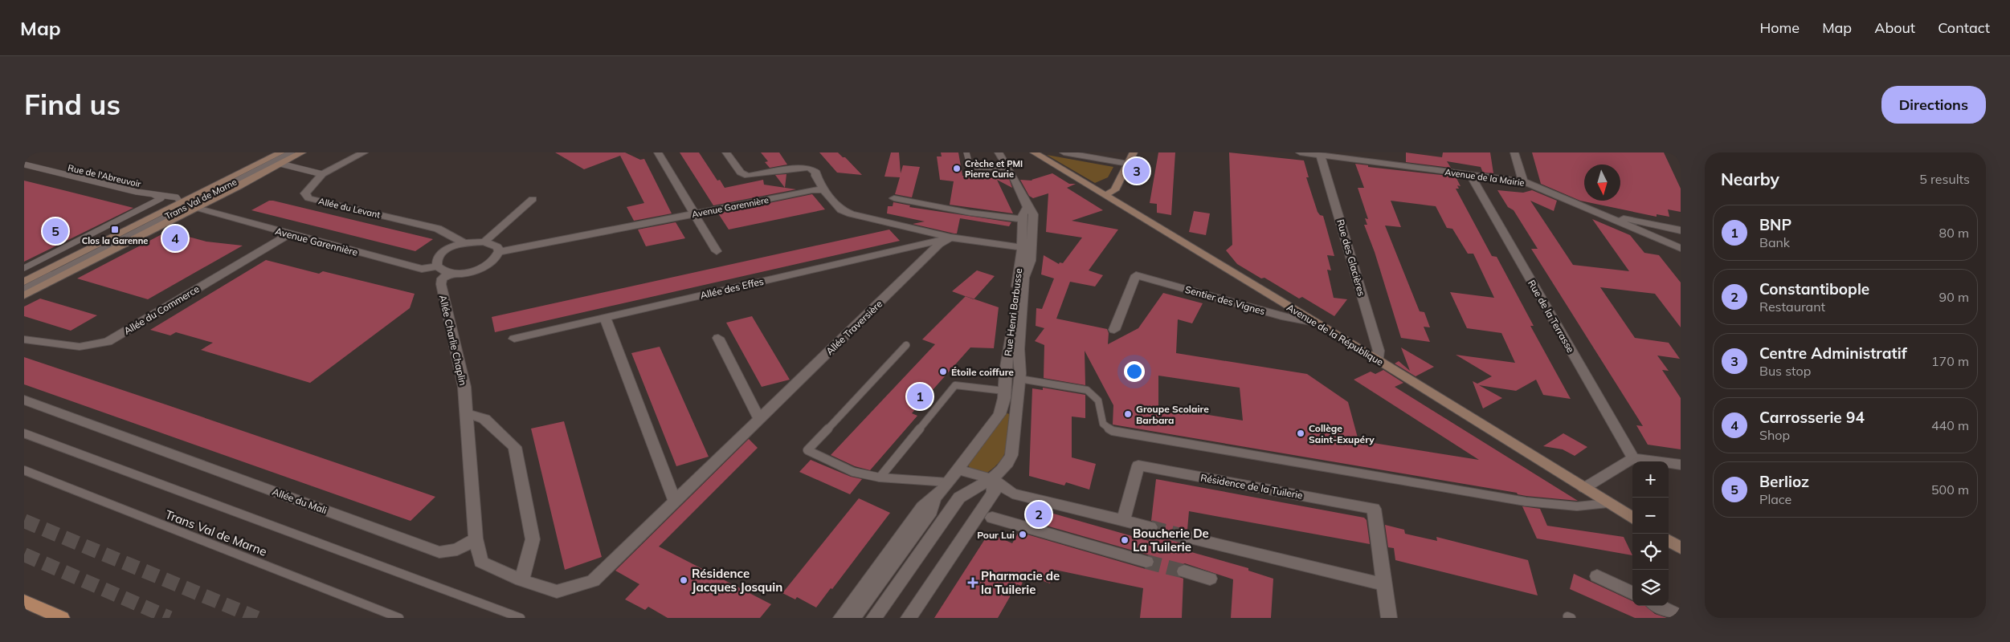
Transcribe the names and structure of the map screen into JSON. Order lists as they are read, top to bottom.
{
  "streets": {
    "street": [
      "Avenue de la Mairie",
      "Avenue Garennière",
      "Allée du Levant",
      "Rue des Glacières",
      "Allée des Effes",
      "Sentier des Vignes",
      "Allée du Commerce",
      "Rue Henri Barbusse",
      "Rue de la Terrasse",
      "Allée Traversière",
      "Avenue de la République",
      "Allée Charlie Chaplin",
      "Résidence de la Tuilerie",
      "Allée du Mali"
    ],
    "lane": ["Rue de l'Abreuvoir", "Trans Val de Marne"]
  },
  "crossings": [
    ["Rue de l'Abreuvoir", "Trans Val de Marne"],
    ["Rue de l'Abreuvoir", "Avenue Garennière"],
    ["Avenue de la Mairie", "Rue des Glacières"],
    ["Avenue de la Mairie", "Rue de la Terrasse"],
    ["Trans Val de Marne", "Avenue Garennière"],
    ["Avenue Garennière", "Allée du Commerce"],
    ["Rue des Glacières", "Avenue de la République"],
    ["Allée des Effes", "Allée Traversière"],
    ["Sentier des Vignes", "Avenue de la République"],
    ["Allée Charlie Chaplin", "Allée du Mali"]
  ],
  "places": {
    "other": [
      "Crèche et PMI Pierre Curie",
      "Étoile coiffure",
      "Groupe Scolaire Barbara",
      "Collège Saint-Exupéry",
      "Pour Lui",
      "Boucherie De La Tuilerie",
      "Résidence Jacques Josquin"
    ],
    "transit": ["Clos la Garenne"],
    "health": ["Pharmacie de la Tuilerie"]
  },
  "north": "bottom",
  "page": {
    "header": "Map",
    "nav": [
      "Home",
      "Map",
      "About",
      "Contact"
    ],
    "buttons": "Directions",
    "title": "Find us",
    "heading": ["Nearby", "5 results"],
    "pins": [
      "3",
      "5",
      "4",
      "1",
      "2"
    ],
    "list": [
      {
        "mark": "1",
        "name": "BNP",
        "note": "Bank",
        "value": "80 m"
      },
      {
        "mark": "2",
        "name": "Constantibople",
        "note": "Restaurant",
        "value": "90 m"
      },
      {
        "mark": "3",
        "name": "Centre Administratif",
        "note": "Bus stop",
        "value": "170 m"
      },
      {
        "mark": "4",
        "name": "Carrosserie 94",
        "note": "Shop",
        "value": "440 m"
      },
      {
        "mark": "5",
        "name": "Berlioz",
        "note": "Place",
        "value": "500 m"
      }
    ],
    "map_buttons": ["+", "−"]
  }
}
